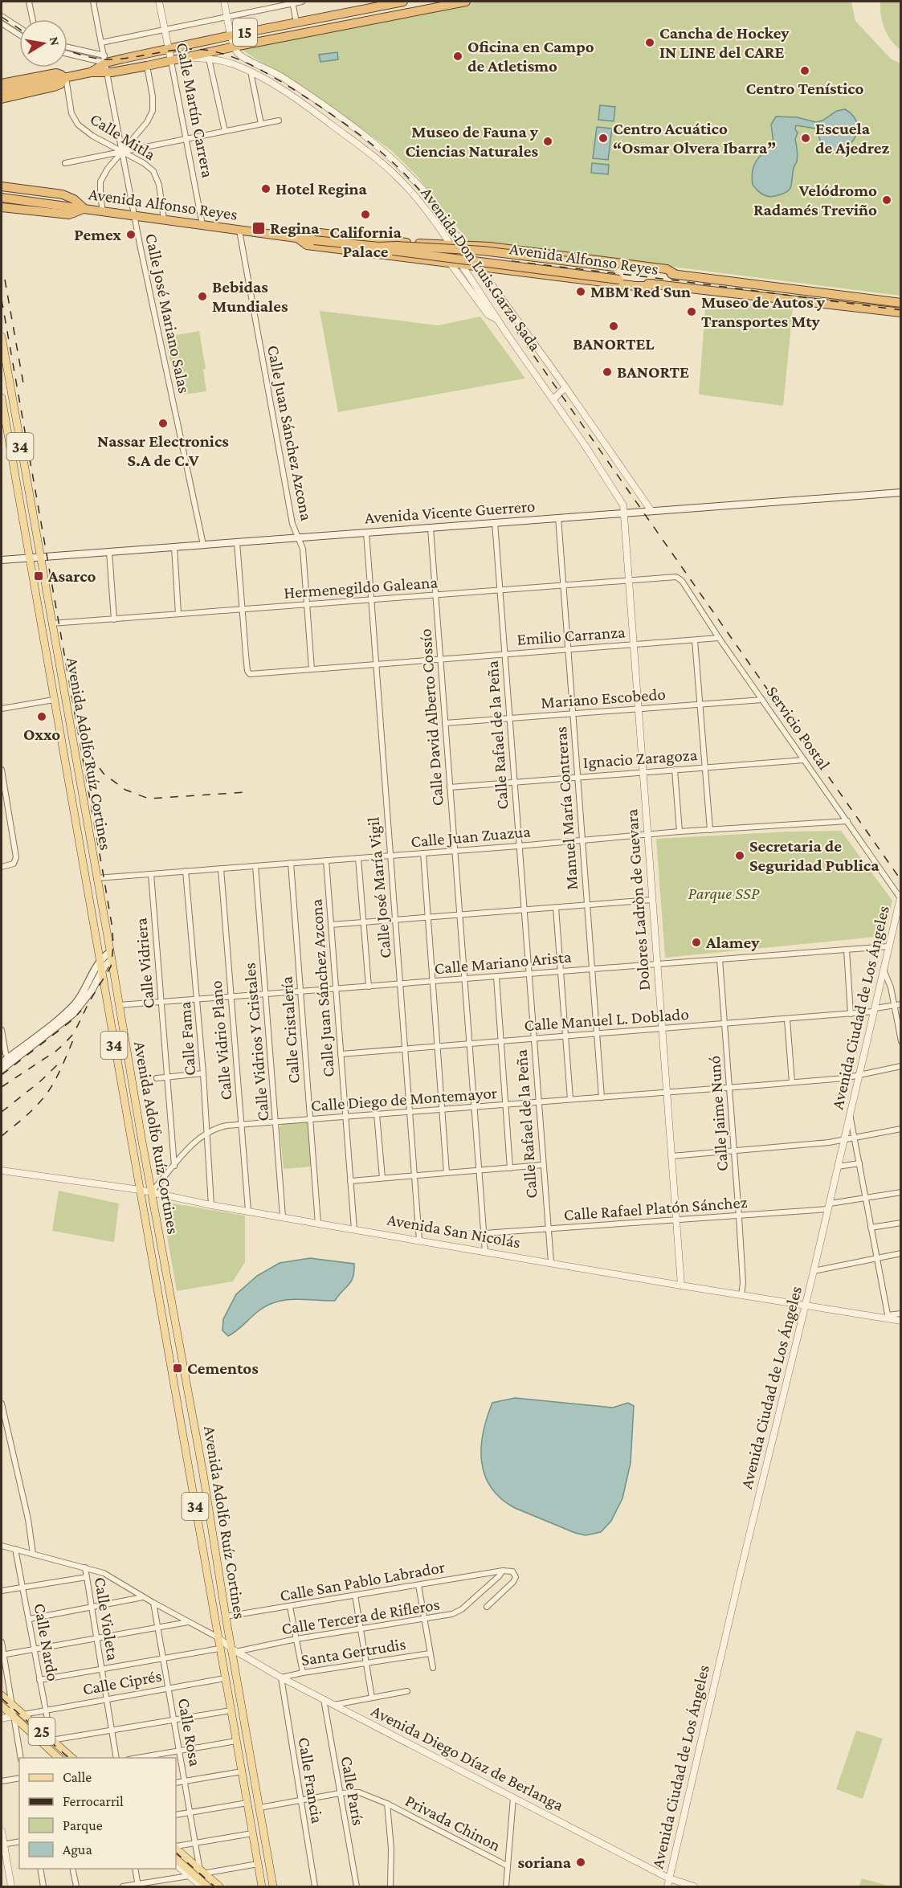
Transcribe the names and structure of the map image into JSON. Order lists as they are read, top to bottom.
{
  "streets": {
    "highway": ["15", "Avenida Alfonso Reyes"],
    "main road": [
      "34",
      "Avenida Vicente Guerrero",
      "Avenida Adolfo Ruíz Cortines",
      "25"
    ],
    "street": [
      "Calle Martín Carrera",
      "Calle Mitla",
      "Avenida Don Luis Garza Sada",
      "Calle José Mariano Salas",
      "Calle Juan Sánchez Azcona",
      "Hermenegildo Galeana",
      "Emilio Carranza",
      "Mariano Escobedo",
      "Calle David Alberto Cossío",
      "Servicio Postal",
      "Calle Rafael de la Peña",
      "Ignacio Zaragoza",
      "Manuel María Contreras",
      "Calle Juan Zuazua",
      "Calle José María Vigil",
      "Dolores Ladròn de Guevara",
      "Calle Mariano Arista",
      "Calle Vidriera",
      "Avenida Ciudad de Los Ángeles",
      "Calle Manuel L. Doblado",
      "Calle Cristalería",
      "Calle Fama",
      "Calle Vidrio Plano",
      "Calle Vidrios Y Cristales",
      "Calle Diego de Montemayor",
      "Calle Jaime Nunó",
      "Calle Rafael Platón Sánchez",
      "Avenida San Nicolás",
      "Calle San Pablo Labrador",
      "Calle Tercera de Rifleros",
      "Calle Violeta",
      "Calle Nardo",
      "Santa Gertrudis",
      "Calle Ciprés",
      "Calle Rosa",
      "Avenida Diego Díaz de Berlanga",
      "Calle Francia",
      "Calle París",
      "Privada Chinon"
    ]
  },
  "crossings": [
    ["15", "Calle Martín Carrera"],
    ["15", "Calle Mitla"],
    ["15", "Avenida Don Luis Garza Sada"],
    ["15", "Calle José Mariano Salas"],
    ["Calle Martín Carrera", "Avenida Alfonso Reyes"],
    ["Calle Mitla", "Avenida Alfonso Reyes"],
    ["Calle Mitla", "Calle José Mariano Salas"],
    ["Avenida Alfonso Reyes", "Calle José Mariano Salas"],
    ["Avenida Alfonso Reyes", "Calle Juan Sánchez Azcona"],
    ["Avenida Don Luis Garza Sada", "Avenida Vicente Guerrero"],
    ["Avenida Don Luis Garza Sada", "Dolores Ladròn de Guevara"],
    ["Calle José Mariano Salas", "Avenida Vicente Guerrero"],
    ["Calle Juan Sánchez Azcona", "Avenida Vicente Guerrero"],
    ["Calle Juan Sánchez Azcona", "Hermenegildo Galeana"],
    ["Calle Juan Sánchez Azcona", "Emilio Carranza"],
    ["Calle Juan Sánchez Azcona", "Calle Juan Zuazua"],
    ["Calle Juan Sánchez Azcona", "Calle Mariano Arista"],
    ["Calle Juan Sánchez Azcona", "Calle Manuel L. Doblado"],
    ["Calle Juan Sánchez Azcona", "Calle Diego de Montemayor"],
    ["Calle Juan Sánchez Azcona", "Avenida San Nicolás"],
    ["Avenida Vicente Guerrero", "Calle David Alberto Cossío"],
    ["Avenida Vicente Guerrero", "Calle Rafael de la Peña"],
    ["Avenida Vicente Guerrero", "Avenida Adolfo Ruíz Cortines"],
    ["Avenida Vicente Guerrero", "Manuel María Contreras"],
    ["Avenida Vicente Guerrero", "Calle José María Vigil"],
    ["Avenida Vicente Guerrero", "Dolores Ladròn de Guevara"],
    ["Hermenegildo Galeana", "Emilio Carranza"],
    ["Hermenegildo Galeana", "Calle David Alberto Cossío"],
    ["Hermenegildo Galeana", "Servicio Postal"],
    ["Hermenegildo Galeana", "Calle Rafael de la Peña"],
    ["Hermenegildo Galeana", "Avenida Adolfo Ruíz Cortines"],
    ["Hermenegildo Galeana", "Manuel María Contreras"],
    ["Hermenegildo Galeana", "Calle José María Vigil"],
    ["Hermenegildo Galeana", "Dolores Ladròn de Guevara"],
    ["Emilio Carranza", "Calle David Alberto Cossío"],
    ["Emilio Carranza", "Servicio Postal"],
    ["Emilio Carranza", "Calle Rafael de la Peña"],
    ["Emilio Carranza", "Manuel María Contreras"],
    ["Emilio Carranza", "Calle José María Vigil"],
    ["Emilio Carranza", "Dolores Ladròn de Guevara"],
    ["Mariano Escobedo", "Calle David Alberto Cossío"],
    ["Mariano Escobedo", "Servicio Postal"],
    ["Mariano Escobedo", "Calle Rafael de la Peña"],
    ["Mariano Escobedo", "Manuel María Contreras"],
    ["Mariano Escobedo", "Dolores Ladròn de Guevara"],
    ["Calle David Alberto Cossío", "Ignacio Zaragoza"],
    ["Calle David Alberto Cossío", "Calle Juan Zuazua"],
    ["Calle David Alberto Cossío", "Calle Mariano Arista"],
    ["Calle David Alberto Cossío", "Calle Manuel L. Doblado"],
    ["Calle David Alberto Cossío", "Calle Diego de Montemayor"],
    ["Calle David Alberto Cossío", "Calle Rafael Platón Sánchez"],
    ["Calle David Alberto Cossío", "Avenida San Nicolás"],
    ["Servicio Postal", "Ignacio Zaragoza"],
    ["Servicio Postal", "Calle Juan Zuazua"],
    ["Servicio Postal", "Avenida Ciudad de Los Ángeles"],
    ["Calle Rafael de la Peña", "Ignacio Zaragoza"],
    ["Calle Rafael de la Peña", "Calle Juan Zuazua"],
    ["Calle Rafael de la Peña", "Calle Mariano Arista"],
    ["Calle Rafael de la Peña", "Calle Manuel L. Doblado"],
    ["Calle Rafael de la Peña", "Calle Diego de Montemayor"],
    ["Calle Rafael de la Peña", "Calle Rafael Platón Sánchez"],
    ["Calle Rafael de la Peña", "Avenida San Nicolás"],
    ["Avenida Adolfo Ruíz Cortines", "Calle Juan Zuazua"],
    ["Avenida Adolfo Ruíz Cortines", "Calle Mariano Arista"],
    ["Avenida Adolfo Ruíz Cortines", "Calle Diego de Montemayor"],
    ["Avenida Adolfo Ruíz Cortines", "Avenida San Nicolás"],
    ["Avenida Adolfo Ruíz Cortines", "Calle San Pablo Labrador"],
    ["Avenida Adolfo Ruíz Cortines", "Calle Tercera de Rifleros"],
    ["Avenida Adolfo Ruíz Cortines", "Calle Ciprés"],
    ["Avenida Adolfo Ruíz Cortines", "Avenida Diego Díaz de Berlanga"],
    ["Avenida Adolfo Ruíz Cortines", "Privada Chinon"],
    ["Ignacio Zaragoza", "Manuel María Contreras"],
    ["Ignacio Zaragoza", "Dolores Ladròn de Guevara"],
    ["Manuel María Contreras", "Calle Juan Zuazua"],
    ["Manuel María Contreras", "Calle Mariano Arista"],
    ["Manuel María Contreras", "Calle Manuel L. Doblado"],
    ["Manuel María Contreras", "Calle Diego de Montemayor"],
    ["Calle Juan Zuazua", "Calle José María Vigil"],
    ["Calle Juan Zuazua", "Dolores Ladròn de Guevara"],
    ["Calle Juan Zuazua", "Calle Vidriera"],
    ["Calle Juan Zuazua", "Calle Cristalería"],
    ["Calle Juan Zuazua", "Calle Fama"],
    ["Calle Juan Zuazua", "Calle Vidrio Plano"],
    ["Calle Juan Zuazua", "Calle Vidrios Y Cristales"],
    ["Calle José María Vigil", "Calle Mariano Arista"],
    ["Calle José María Vigil", "Calle Manuel L. Doblado"],
    ["Calle José María Vigil", "Calle Diego de Montemayor"],
    ["Calle José María Vigil", "Avenida San Nicolás"],
    ["Dolores Ladròn de Guevara", "Calle Mariano Arista"],
    ["Dolores Ladròn de Guevara", "Calle Manuel L. Doblado"],
    ["Dolores Ladròn de Guevara", "Calle Diego de Montemayor"],
    ["Dolores Ladròn de Guevara", "Calle Rafael Platón Sánchez"],
    ["Dolores Ladròn de Guevara", "Avenida San Nicolás"],
    ["Calle Mariano Arista", "Calle Vidriera"],
    ["Calle Mariano Arista", "Avenida Ciudad de Los Ángeles"],
    ["Calle Mariano Arista", "Calle Cristalería"],
    ["Calle Mariano Arista", "Calle Fama"],
    ["Calle Mariano Arista", "Calle Vidrio Plano"],
    ["Calle Mariano Arista", "Calle Vidrios Y Cristales"],
    ["Calle Mariano Arista", "Calle Jaime Nunó"],
    ["Calle Vidriera", "Calle Diego de Montemayor"],
    ["Avenida Ciudad de Los Ángeles", "Calle Manuel L. Doblado"],
    ["Avenida Ciudad de Los Ángeles", "Calle Diego de Montemayor"],
    ["Avenida Ciudad de Los Ángeles", "Calle Rafael Platón Sánchez"],
    ["Avenida Ciudad de Los Ángeles", "Avenida San Nicolás"],
    ["Avenida Ciudad de Los Ángeles", "Avenida Diego Díaz de Berlanga"],
    ["Calle Manuel L. Doblado", "Calle Jaime Nunó"],
    ["Calle Cristalería", "Calle Diego de Montemayor"],
    ["Calle Cristalería", "Avenida San Nicolás"],
    ["Calle Fama", "Calle Diego de Montemayor"],
    ["Calle Fama", "Avenida San Nicolás"],
    ["Calle Vidrio Plano", "Calle Diego de Montemayor"],
    ["Calle Vidrio Plano", "Avenida San Nicolás"],
    ["Calle Vidrios Y Cristales", "Calle Diego de Montemayor"],
    ["Calle Vidrios Y Cristales", "Avenida San Nicolás"],
    ["Calle Diego de Montemayor", "Calle Jaime Nunó"],
    ["Calle Diego de Montemayor", "Avenida San Nicolás"],
    ["Calle Jaime Nunó", "Calle Rafael Platón Sánchez"],
    ["Calle Jaime Nunó", "Avenida San Nicolás"],
    ["Calle San Pablo Labrador", "Calle Tercera de Rifleros"],
    ["Calle Tercera de Rifleros", "Avenida Diego Díaz de Berlanga"],
    ["Calle Violeta", "Calle Ciprés"],
    ["Calle Nardo", "Calle Ciprés"],
    ["Calle Nardo", "25"],
    ["Santa Gertrudis", "Avenida Diego Díaz de Berlanga"],
    ["Santa Gertrudis", "Calle Francia"],
    ["Calle Ciprés", "25"],
    ["Calle Ciprés", "Calle Rosa"],
    ["Avenida Diego Díaz de Berlanga", "Calle Francia"],
    ["Avenida Diego Díaz de Berlanga", "Calle París"],
    ["Calle Francia", "Privada Chinon"],
    ["Calle París", "Privada Chinon"]
  ],
  "parks": ["Parque SSP"],
  "places": {
    "other": [
      "Cancha de Hockey IN LINE del CARE",
      "Oficina en Campo de Atletismo",
      "Centro Tenístico",
      "Centro Acuático “Osmar Olvera Ibarra”",
      "Escuela de Ajedrez",
      "Museo de Fauna y Ciencias Naturales",
      "Hotel Regina",
      "Velódromo Radamés Treviño",
      "California Palace",
      "Pemex",
      "MBM Red Sun",
      "Bebidas Mundiales",
      "Museo de Autos y Transportes Mty",
      "BANORTEL",
      "BANORTE",
      "Nassar Electronics S.A de C.V",
      "Oxxo",
      "Secretaria de Seguridad Publica",
      "Alamey",
      "soriana"
    ],
    "transit": ["Regina", "Asarco", "Cementos"]
  },
  "legend": [
    "Calle",
    "Ferrocarril",
    "Parque",
    "Agua"
  ],
  "north": "right"
}
